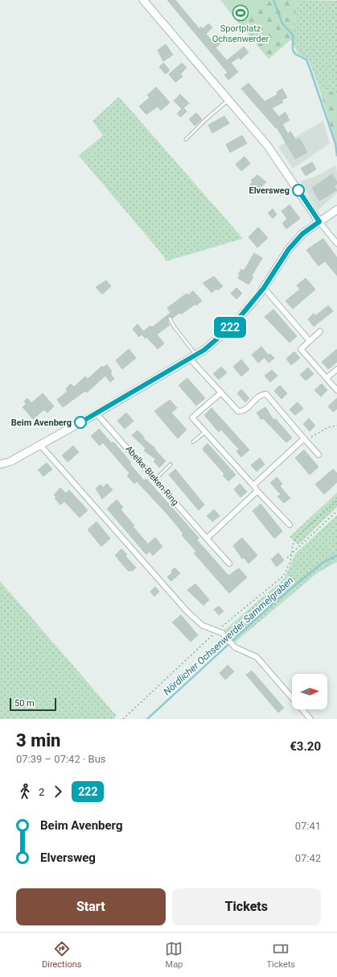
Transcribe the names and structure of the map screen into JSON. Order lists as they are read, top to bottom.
{
  "streets": {
    "street": ["Abelke-Bleken-Ring"]
  },
  "water": ["Nördlicher Ochsenwerder Sammelgraben"],
  "places": {
    "sports": ["Sportplatz Ochsenwerder"],
    "other": ["Elversweg", "Beim Avenberg"]
  },
  "lines": ["bus line 222"],
  "scale_bar": "50 m",
  "north": "right",
  "page": {
    "on_map": "222",
    "scale": "50 m",
    "heading": ["3 min", "07:39 – 07:42 · Bus", "€3.20"],
    "legs": ["2", "222"],
    "list": [
      {
        "name": "Beim Avenberg",
        "value": "07:41"
      },
      {
        "name": "Elversweg",
        "value": "07:42"
      }
    ],
    "buttons": ["Start", "Tickets"],
    "tabs": ["Directions", "Map", "Tickets"]
  }
}
